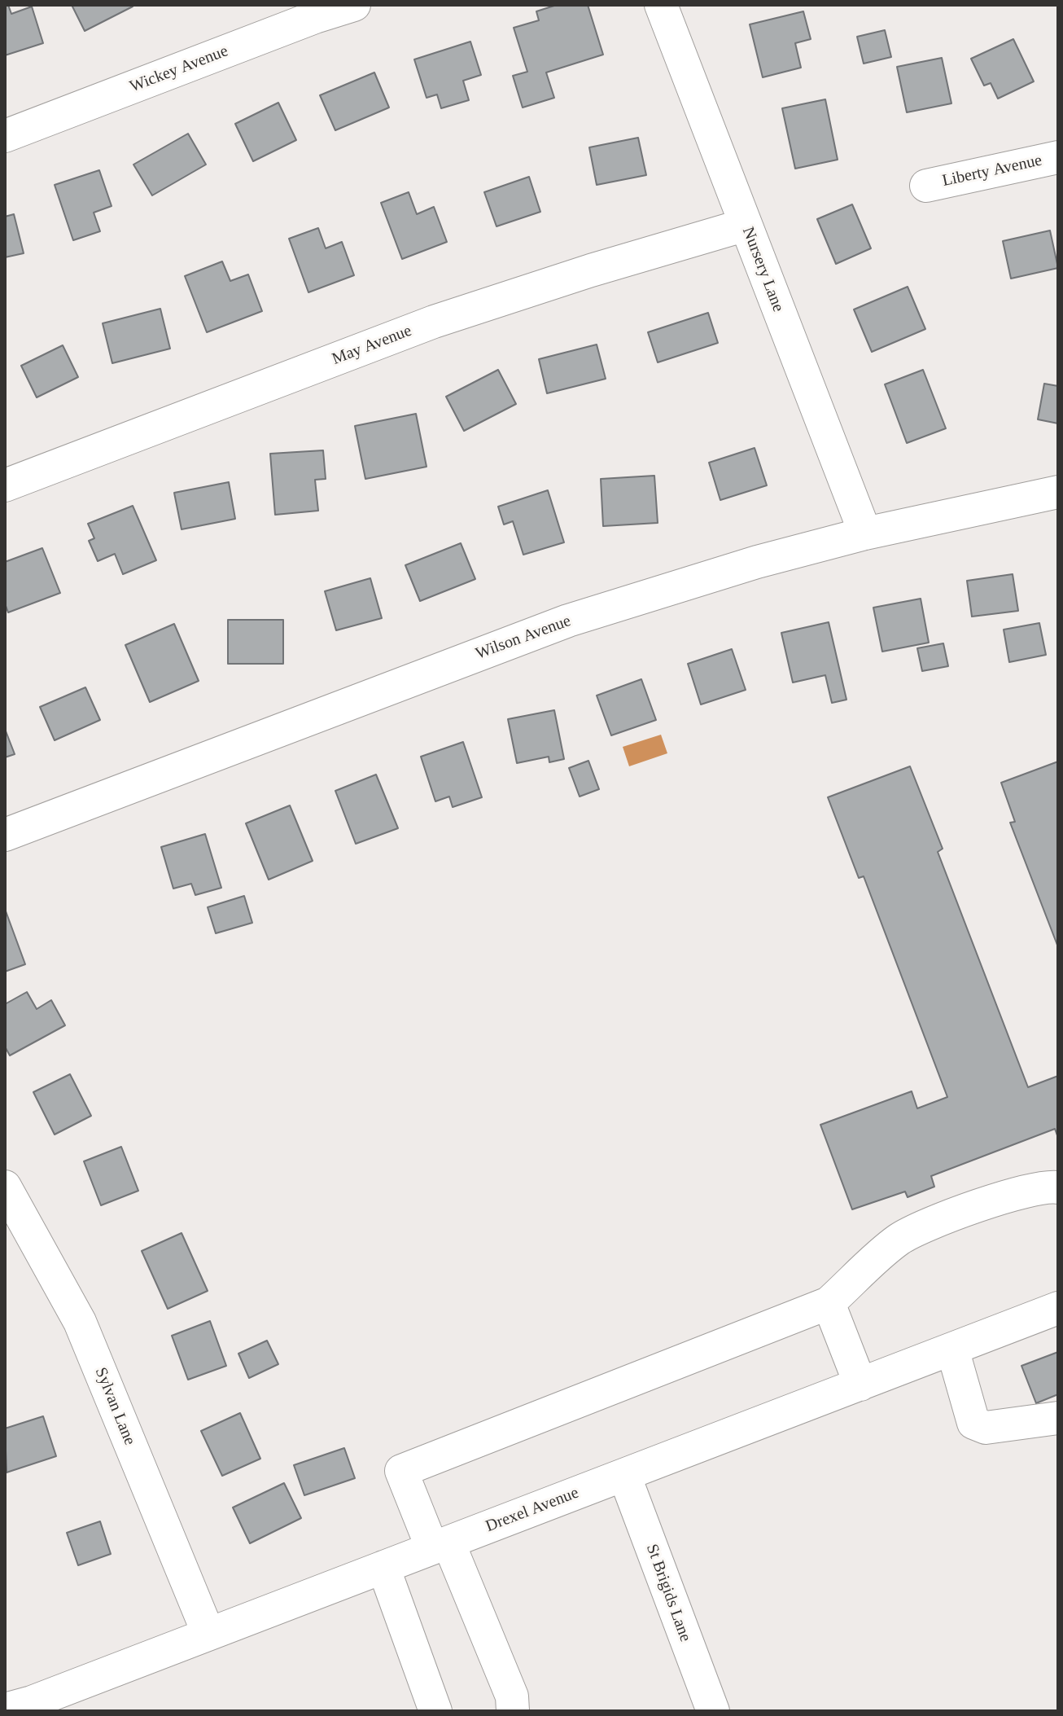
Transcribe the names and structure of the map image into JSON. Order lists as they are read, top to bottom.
{
  "streets": {
    "street": [
      "Wickey Avenue",
      "Liberty Avenue",
      "Nursery Lane",
      "May Avenue",
      "Wilson Avenue",
      "Sylvan Lane",
      "Drexel Avenue",
      "St Brigids Lane"
    ]
  },
  "crossings": [
    ["Nursery Lane", "May Avenue"],
    ["Nursery Lane", "Wilson Avenue"],
    ["Sylvan Lane", "Drexel Avenue"],
    ["Drexel Avenue", "St Brigids Lane"]
  ]
}
